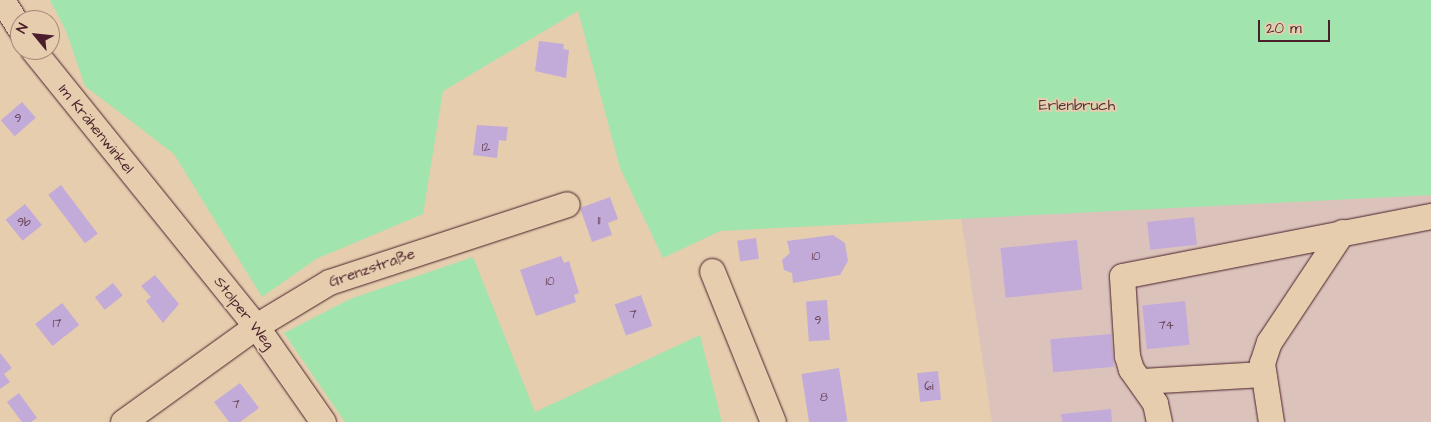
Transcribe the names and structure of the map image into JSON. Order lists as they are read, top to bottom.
{
  "streets": {
    "street": ["Im Krähenwinkel", "Grenzstraße", "Stolper Weg"]
  },
  "crossings": [
    ["Im Krähenwinkel", "Stolper Weg"],
    ["Grenzstraße", "Stolper Weg"]
  ],
  "parks": ["Erlenbruch"],
  "house_numbers": [
    "9",
    "12",
    "11",
    "9b",
    "10",
    "10",
    "7",
    "9",
    "17",
    "74",
    "6i",
    "8",
    "7"
  ],
  "scale_bar": "20 m",
  "north": "top left"
}
